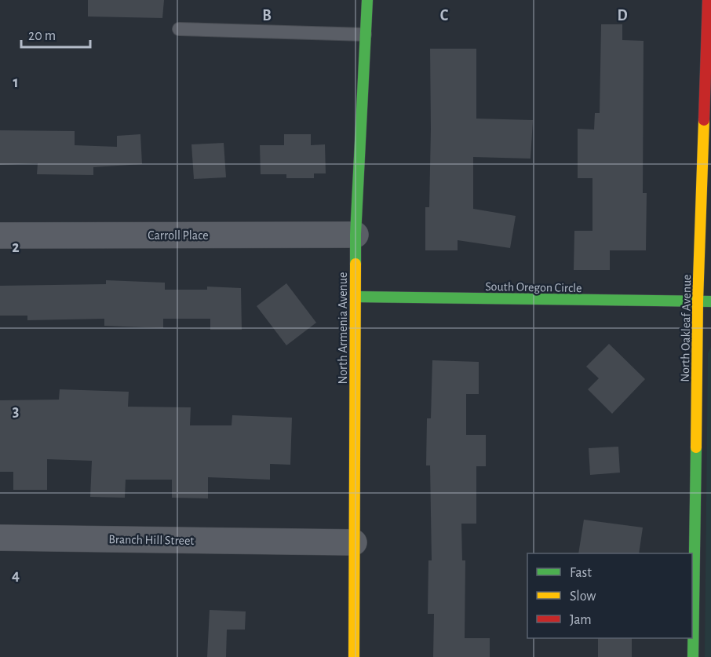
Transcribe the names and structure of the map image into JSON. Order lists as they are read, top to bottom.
{
  "streets": {
    "street": [
      "Carroll Place",
      "South Oregon Circle",
      "North Armenia Avenue",
      "North Oakleaf Avenue",
      "Branch Hill Street"
    ]
  },
  "crossings": [
    ["Carroll Place", "North Armenia Avenue"],
    ["South Oregon Circle", "North Armenia Avenue"],
    ["South Oregon Circle", "North Oakleaf Avenue"],
    ["North Armenia Avenue", "Branch Hill Street"]
  ],
  "legend": ["Fast", "Slow", "Jam"],
  "scale_bar": "20 m",
  "grid": {
    "columns": ["B", "C", "D"],
    "rows": [
      "1",
      "2",
      "3",
      "4"
    ]
  }
}
